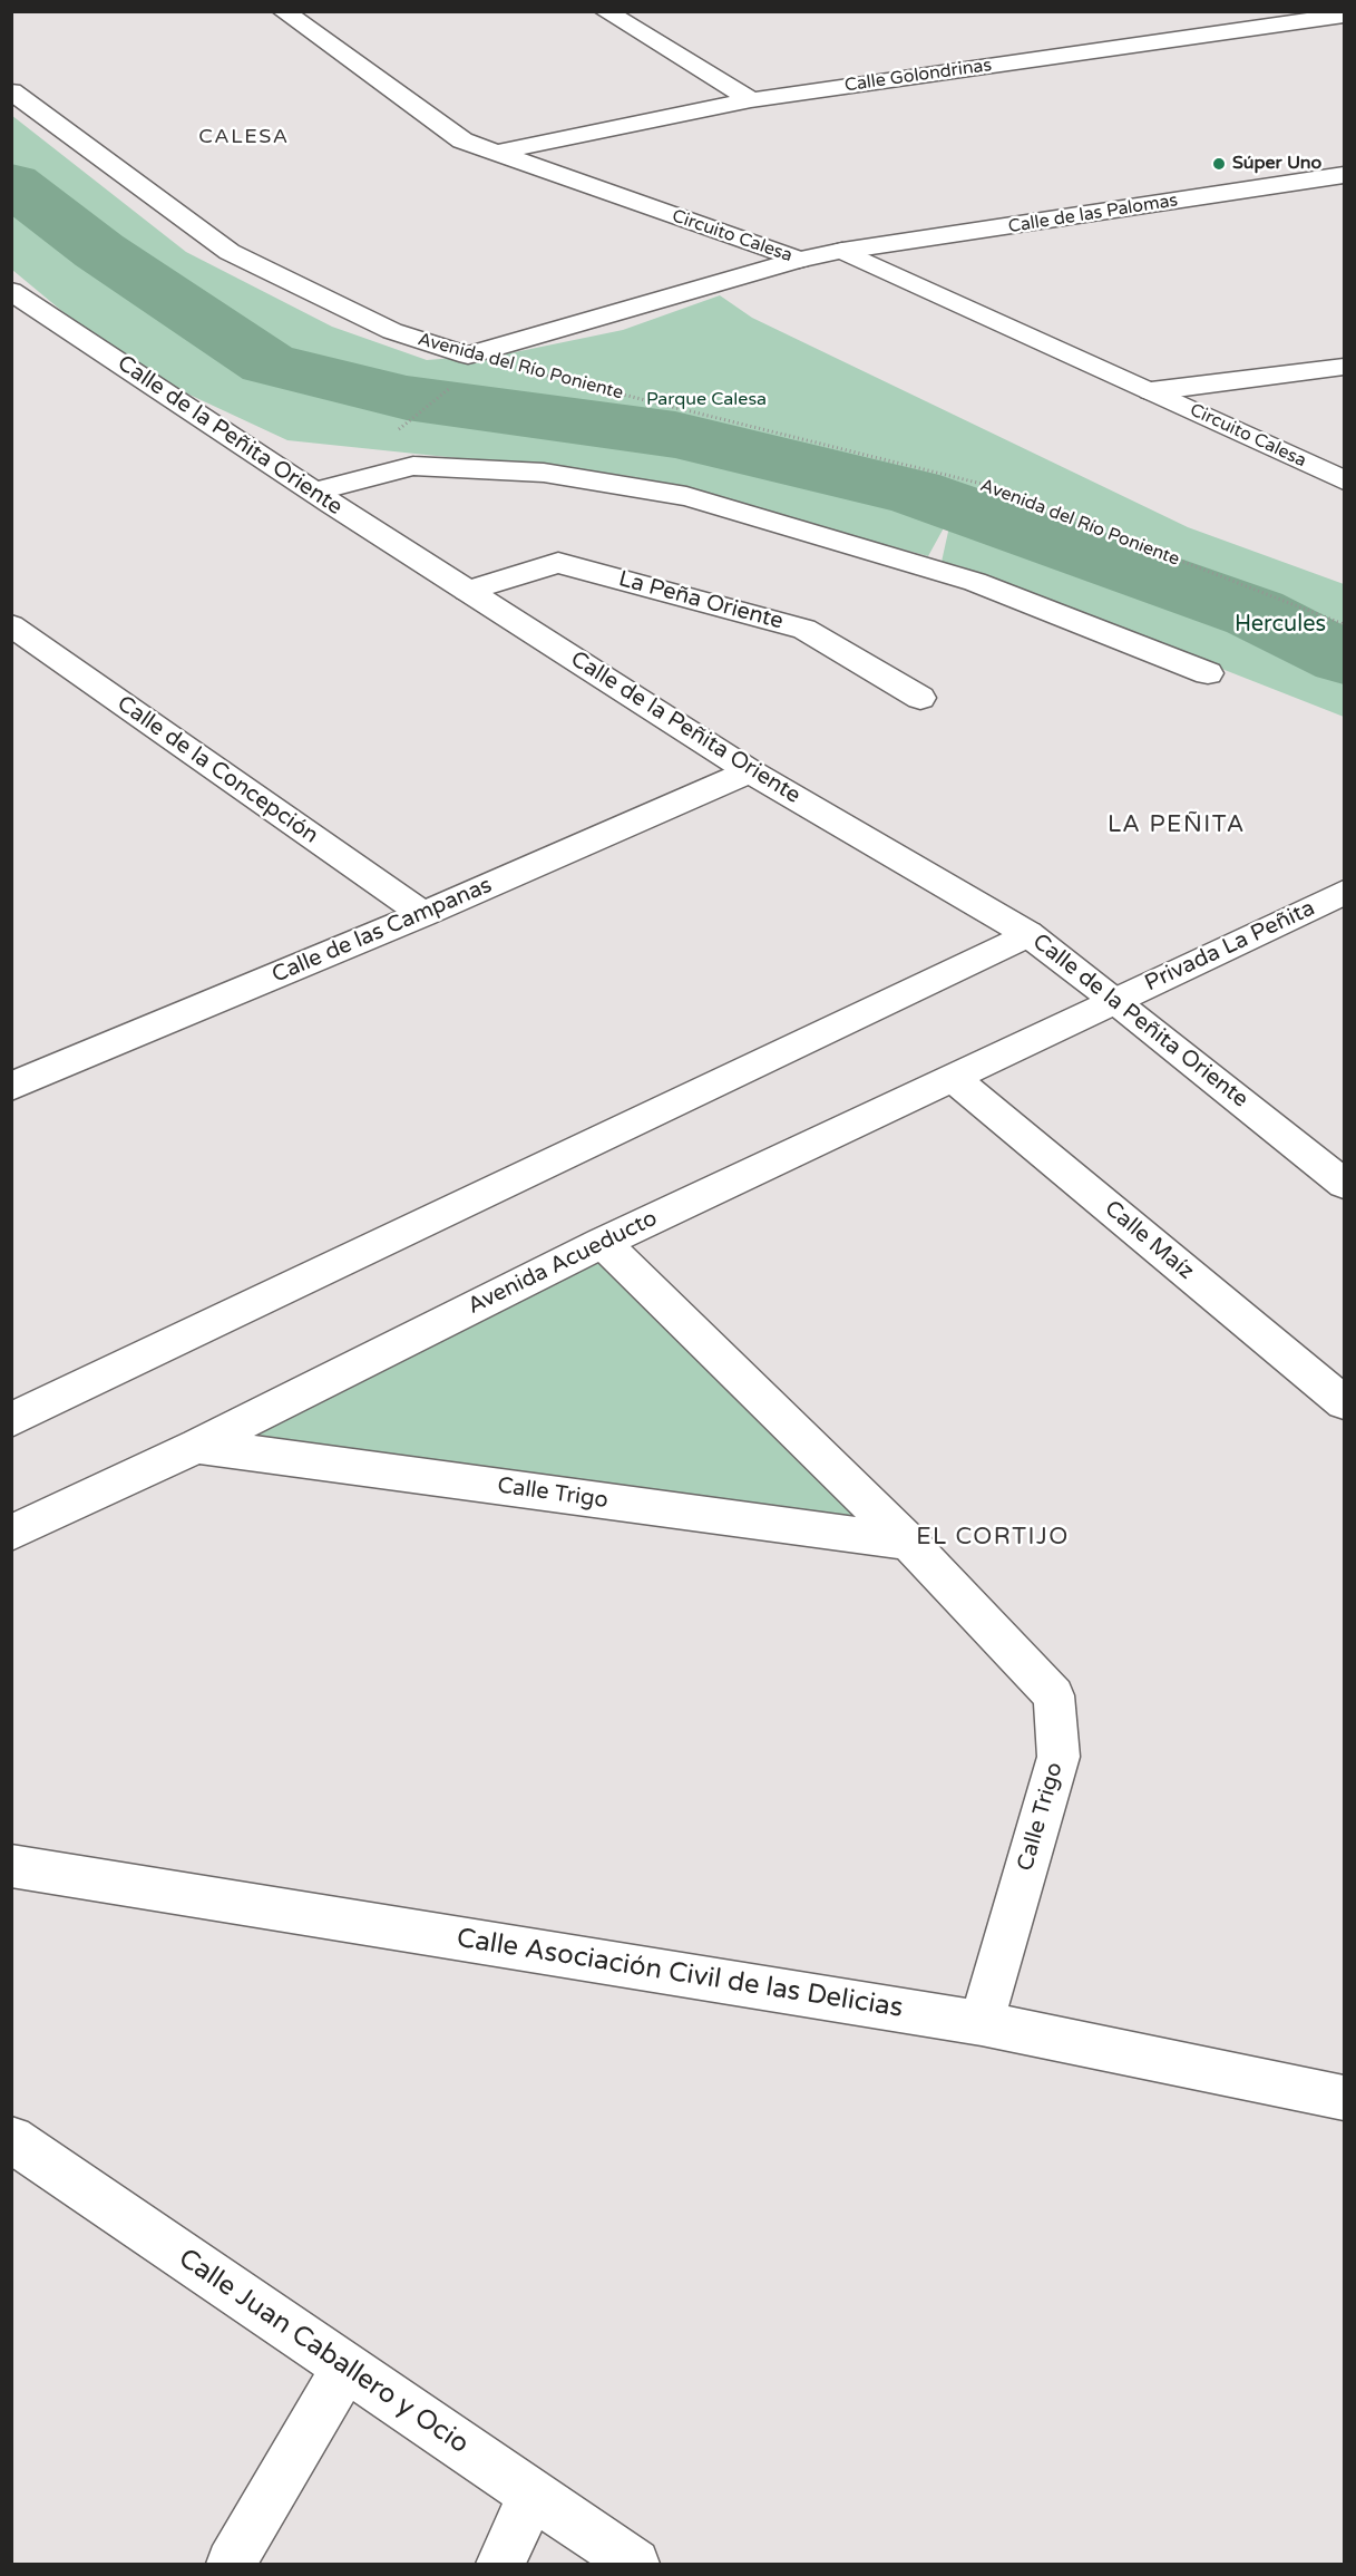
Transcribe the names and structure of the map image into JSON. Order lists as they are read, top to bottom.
{
  "streets": {
    "street": [
      "Calle Golondrinas",
      "Calle de las Palomas",
      "Circuito Calesa",
      "Avenida del Río Poniente",
      "Calle de la Peñita Oriente",
      "La Peña Oriente",
      "Calle de la Concepción",
      "Calle de las Campanas",
      "Privada La Peñita",
      "Calle Maíz",
      "Avenida Acueducto",
      "Calle Trigo",
      "Calle Asociación Civil de las Delicias",
      "Calle Juan Caballero y Ocio"
    ]
  },
  "crossings": [
    ["Calle Golondrinas", "Circuito Calesa"],
    ["Calle de las Palomas", "Circuito Calesa"],
    ["Calle de la Peñita Oriente", "La Peña Oriente"],
    ["Calle de la Peñita Oriente", "Calle de las Campanas"],
    ["Calle de la Peñita Oriente", "Privada La Peñita"],
    ["Calle de la Peñita Oriente", "Avenida Acueducto"],
    ["Calle de la Concepción", "Calle de las Campanas"],
    ["Privada La Peñita", "Avenida Acueducto"],
    ["Calle Maíz", "Avenida Acueducto"],
    ["Avenida Acueducto", "Calle Trigo"],
    ["Calle Trigo", "Calle Asociación Civil de las Delicias"]
  ],
  "districts": ["CALESA", "LA PEÑITA", "EL CORTIJO"],
  "parks": ["Parque Calesa", "Hercules"],
  "places": ["Súper Uno"]
}
